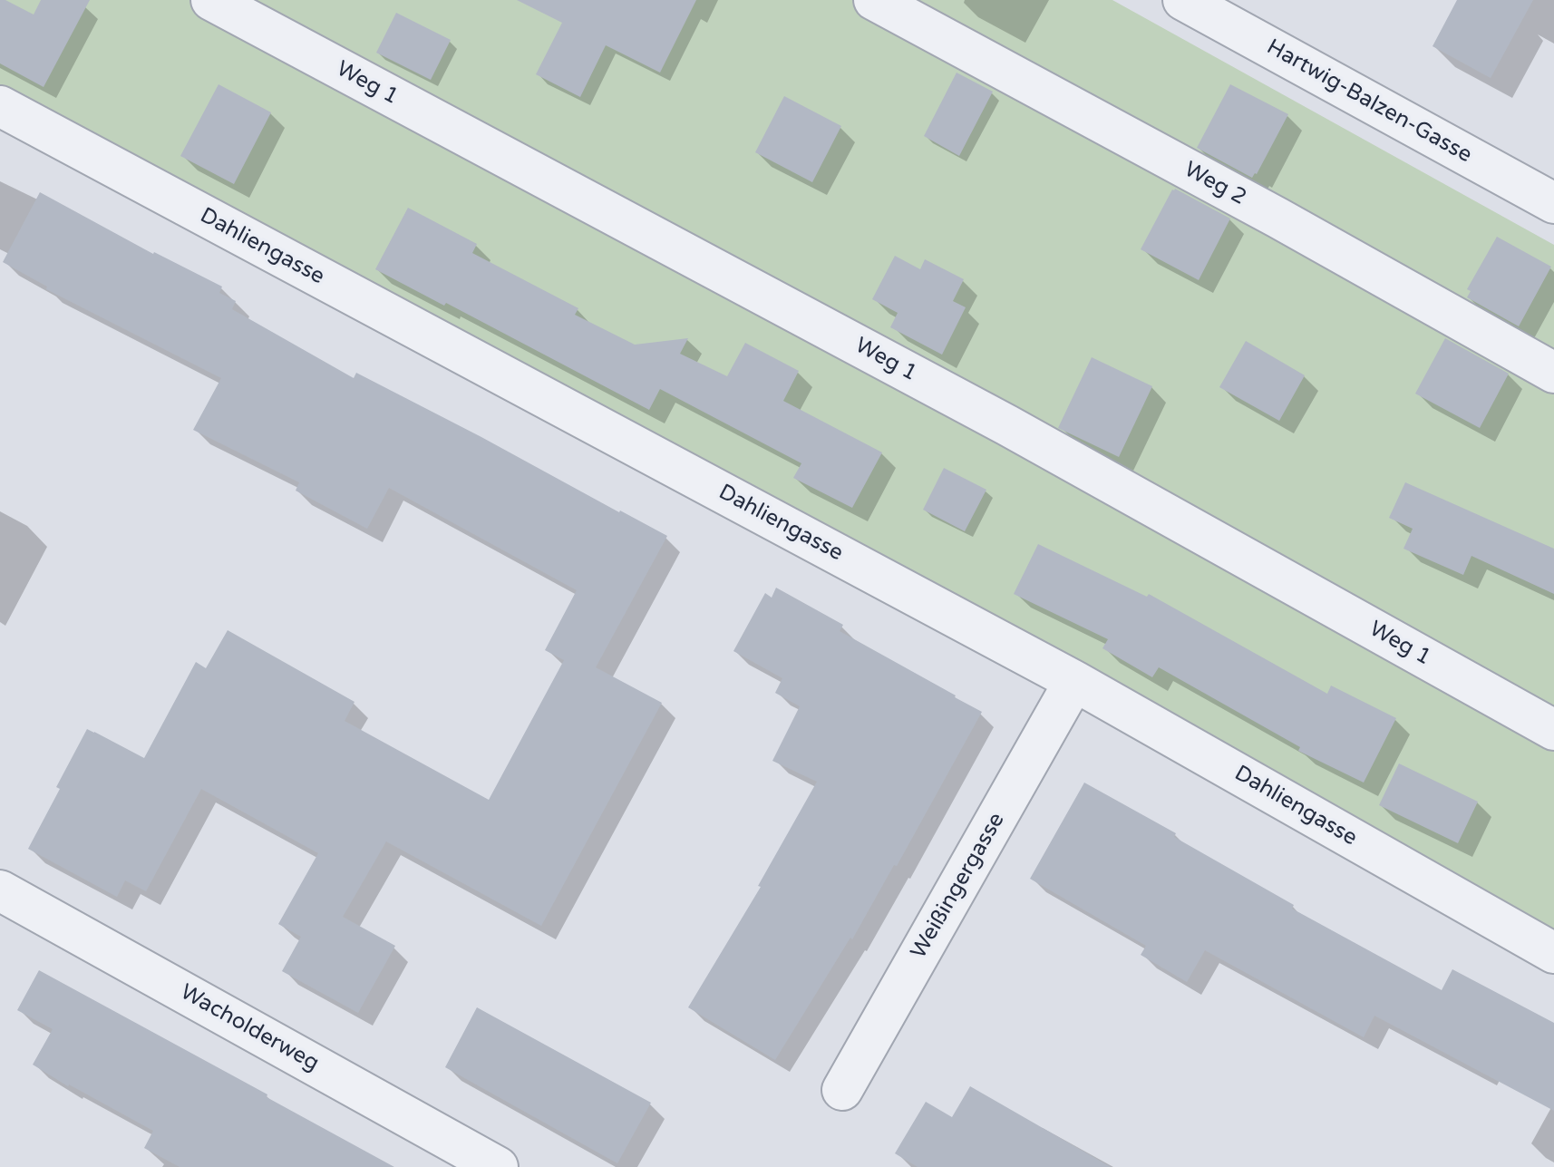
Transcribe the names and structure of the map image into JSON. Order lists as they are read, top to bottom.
{
  "streets": {
    "street": [
      "Weg 1",
      "Hartwig-Balzen-Gasse",
      "Weg 2",
      "Dahliengasse",
      "Weißingergasse",
      "Wacholderweg"
    ]
  },
  "crossings": [
    ["Dahliengasse", "Weißingergasse"]
  ]
}
